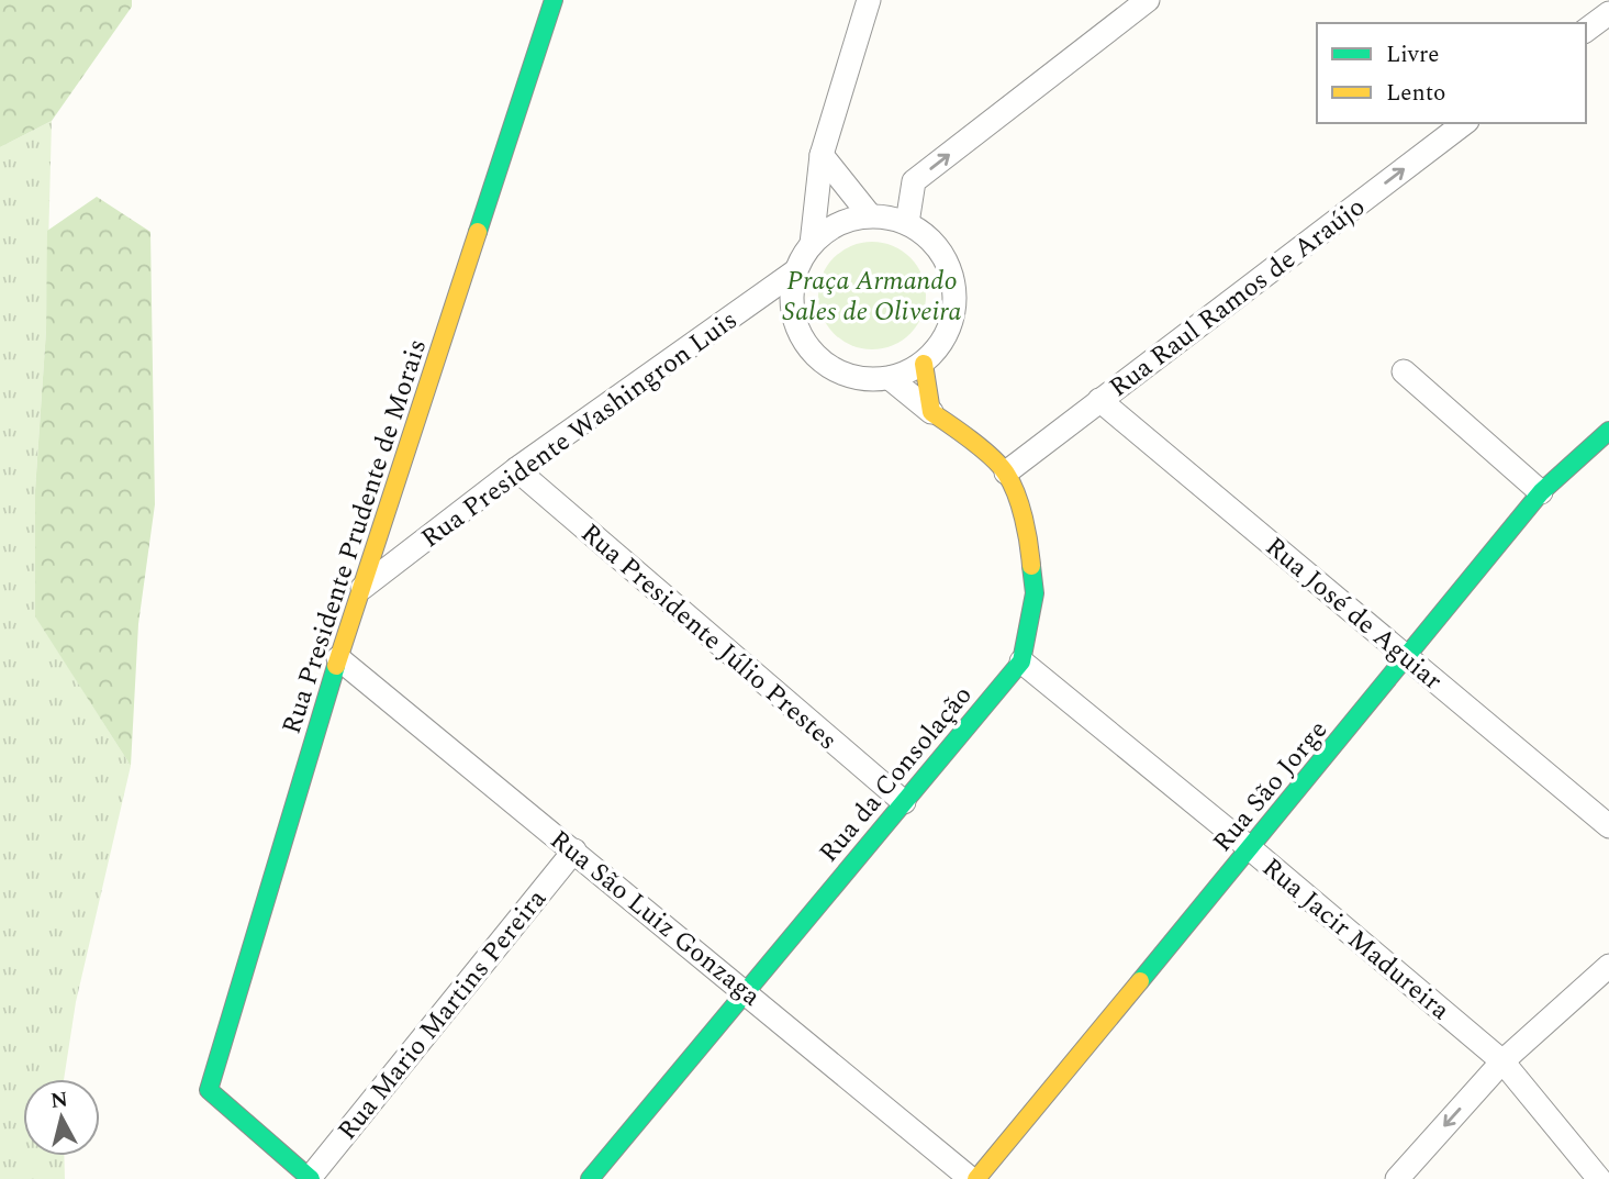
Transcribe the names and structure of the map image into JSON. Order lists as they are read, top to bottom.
{
  "streets": {
    "street": [
      "Rua Raul Ramos de Araújo",
      "Rua Presidente Washingron Luis",
      "Rua Presidente Prudente de Morais",
      "Rua José de Aguiar",
      "Rua Presidente Júlio Prestes",
      "Rua da Consolação",
      "Rua São Jorge",
      "Rua São Luiz Gonzaga",
      "Rua Jacir Madureira",
      "Rua Mario Martins Pereira"
    ]
  },
  "crossings": [
    ["Rua Raul Ramos de Araújo", "Rua José de Aguiar"],
    ["Rua Raul Ramos de Araújo", "Rua da Consolação"],
    ["Rua Presidente Washingron Luis", "Rua Presidente Prudente de Morais"],
    ["Rua Presidente Washingron Luis", "Rua Presidente Júlio Prestes"],
    ["Rua Presidente Prudente de Morais", "Rua São Luiz Gonzaga"],
    ["Rua Presidente Prudente de Morais", "Rua Mario Martins Pereira"],
    ["Rua José de Aguiar", "Rua São Jorge"],
    ["Rua Presidente Júlio Prestes", "Rua da Consolação"],
    ["Rua da Consolação", "Rua São Luiz Gonzaga"],
    ["Rua da Consolação", "Rua Jacir Madureira"],
    ["Rua São Jorge", "Rua São Luiz Gonzaga"],
    ["Rua São Jorge", "Rua Jacir Madureira"],
    ["Rua São Luiz Gonzaga", "Rua Mario Martins Pereira"]
  ],
  "one_way": ["Rua Raul Ramos de Araújo"],
  "parks": ["Praça Armando Sales de Oliveira"],
  "legend": ["Livre", "Lento"],
  "north": "top"
}
